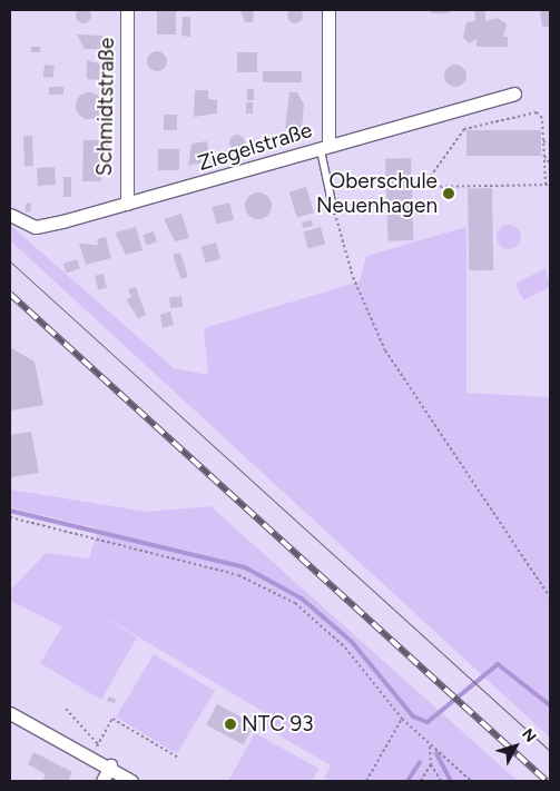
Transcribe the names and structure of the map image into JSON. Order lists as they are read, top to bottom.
{
  "streets": {
    "street": ["Schmidtstraße", "Ziegelstraße"]
  },
  "crossings": [
    ["Schmidtstraße", "Ziegelstraße"]
  ],
  "places": ["Oberschule Neuenhagen", "NTC 93"],
  "north": "top right"
}
